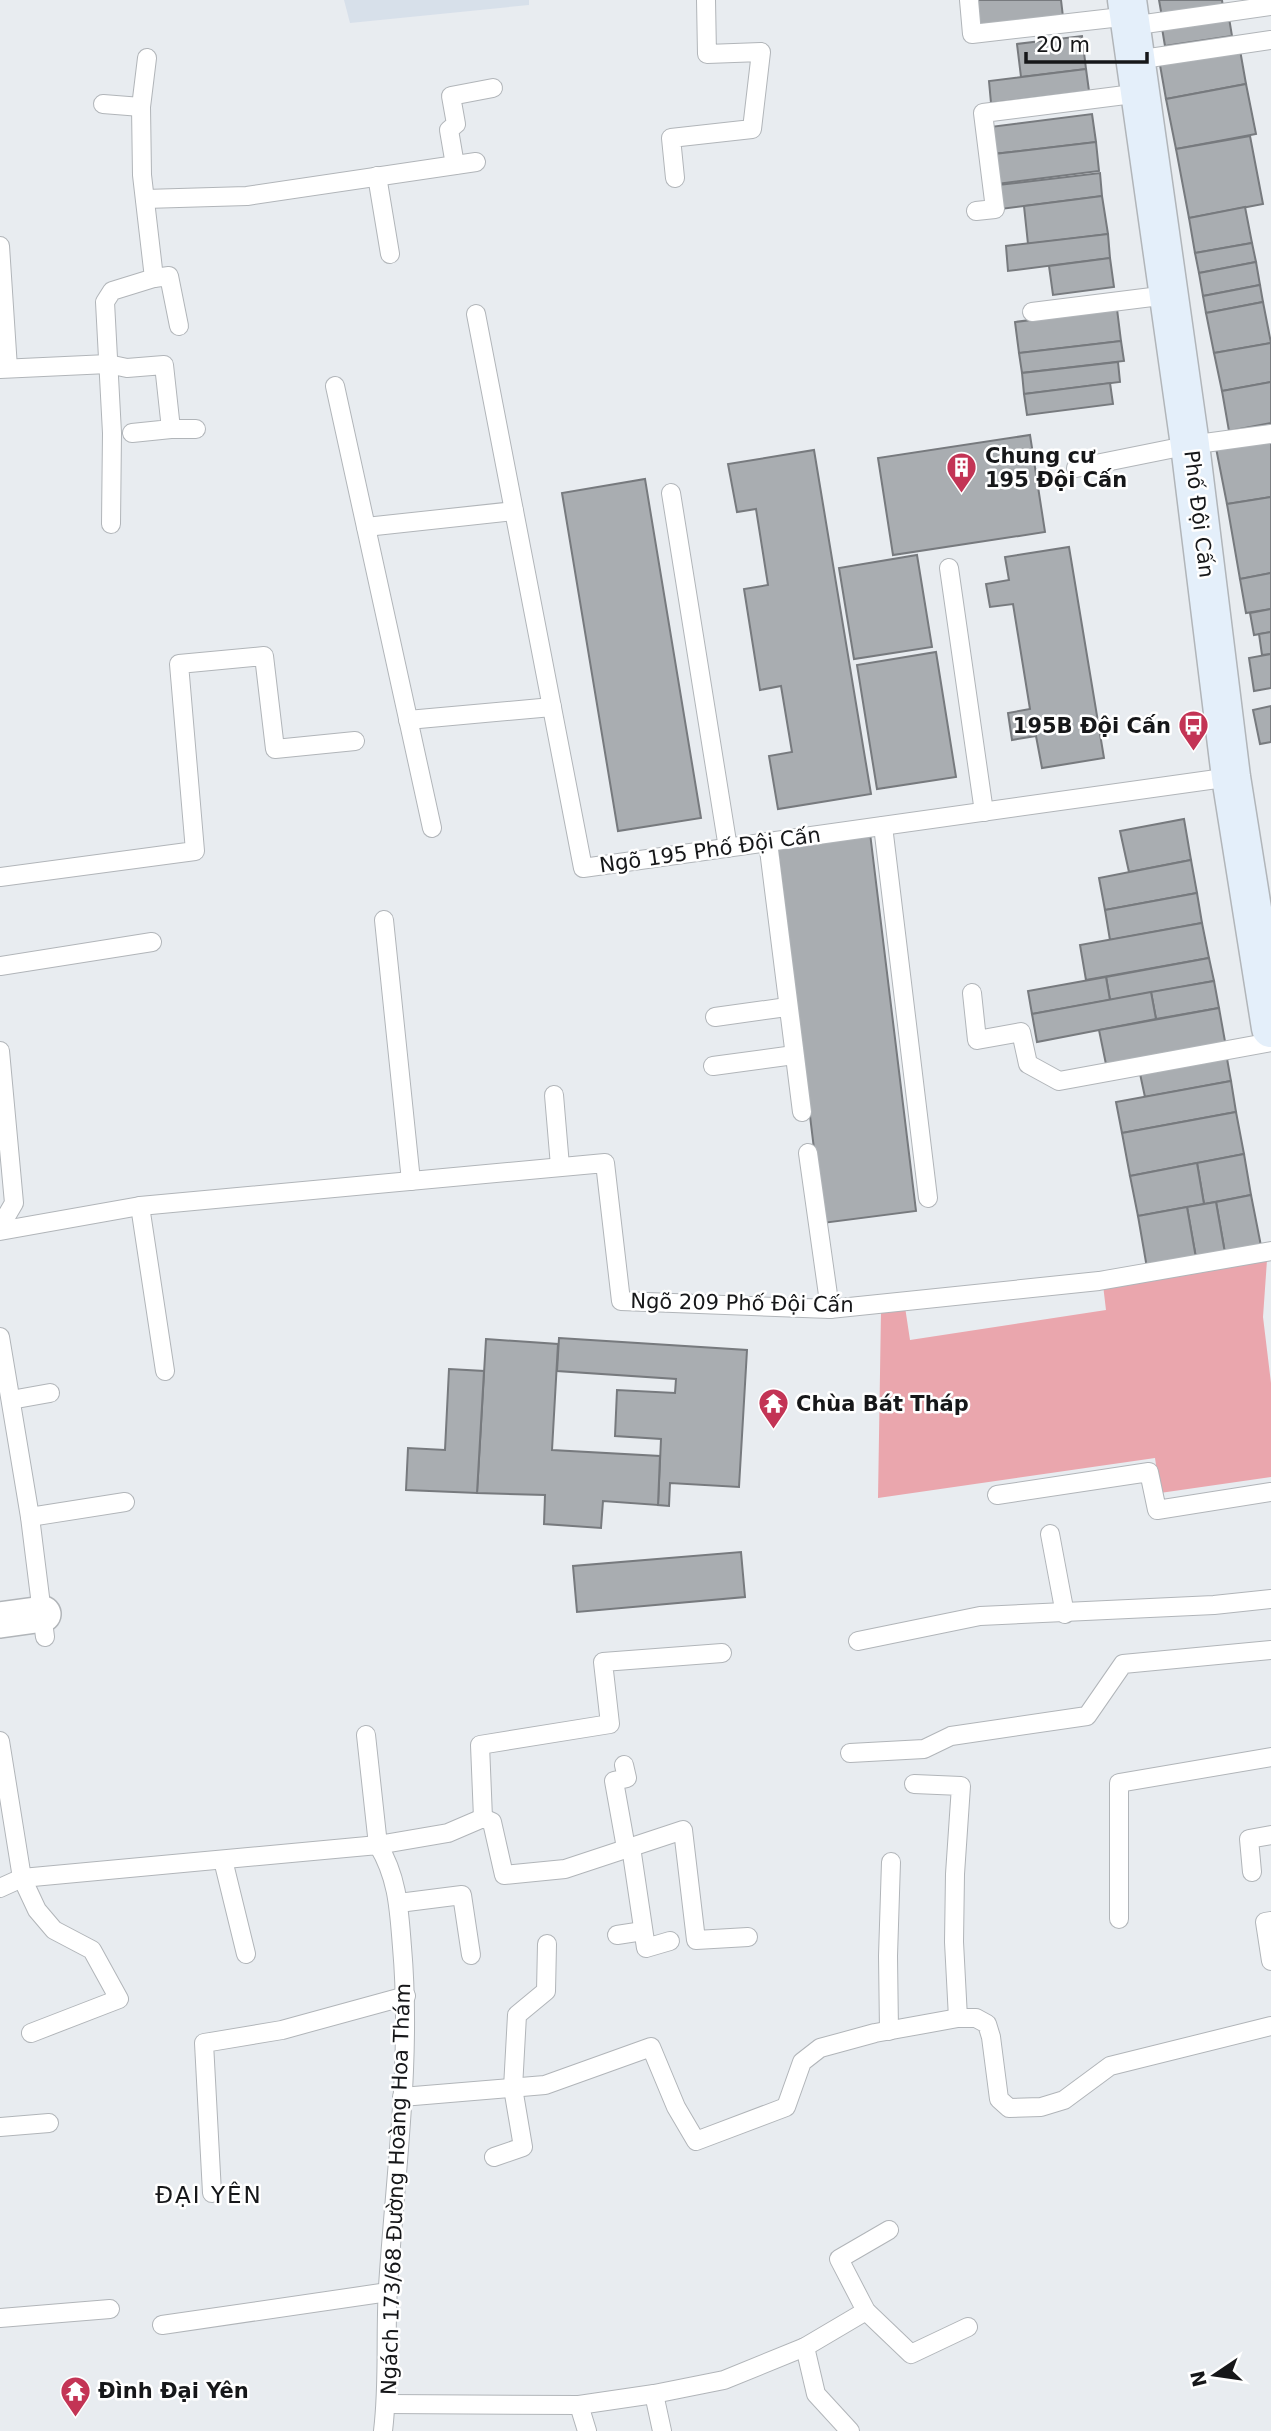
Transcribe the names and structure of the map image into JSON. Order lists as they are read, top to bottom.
{
  "streets": {
    "street": ["Phố Đội Cấn"],
    "lane": ["Ngõ 195 Phố Đội Cấn", "Ngõ 209 Phố Đội Cấn", "Ngách 173/68 Đường Hoàng Hoa Thám"]
  },
  "crossings": [
    ["Phố Đội Cấn", "Ngõ 195 Phố Đội Cấn"]
  ],
  "districts": ["ĐẠI YÊN"],
  "places": {
    "building": ["Chung cư 195 Đội Cấn"],
    "bus stop": ["195B Đội Cấn"],
    "temple": ["Chùa Bát Tháp", "Đình Đại Yên"]
  },
  "scale_bar": "20 m",
  "north": "left"
}
